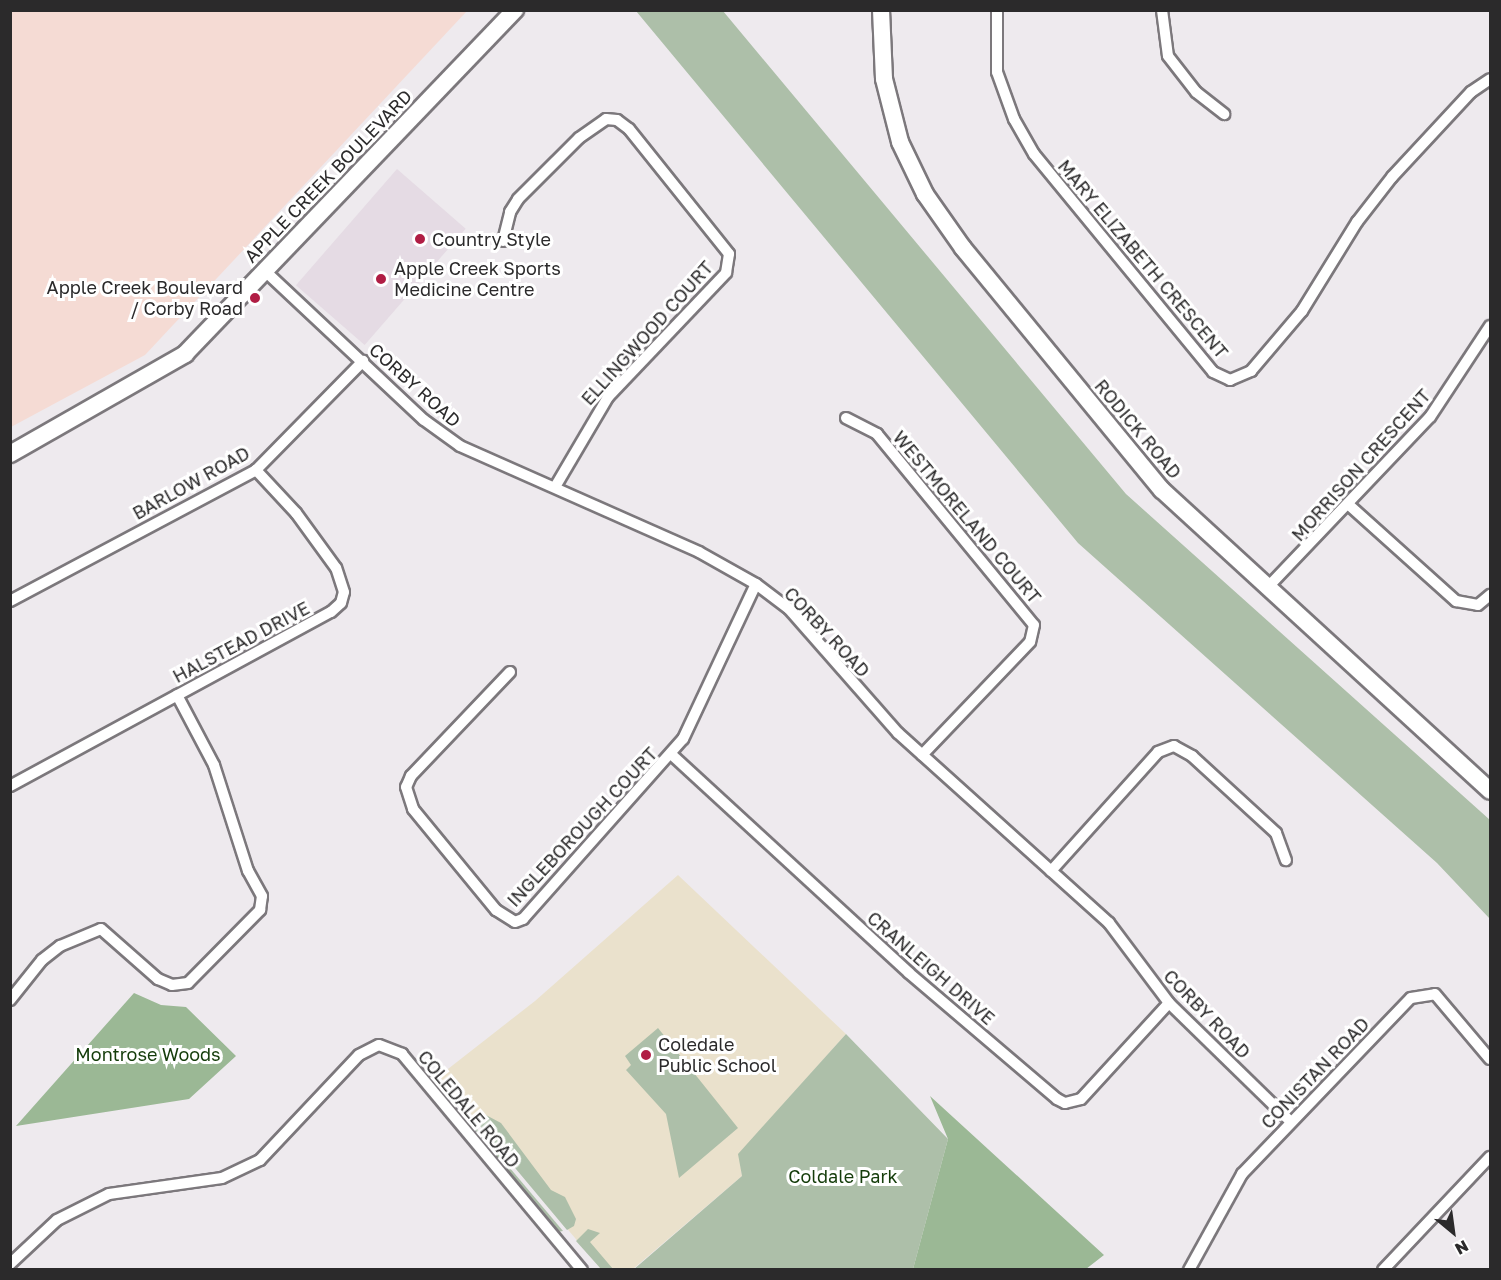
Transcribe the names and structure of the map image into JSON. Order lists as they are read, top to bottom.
{
  "streets": {
    "main road": ["APPLE CREEK BOULEVARD", "RODICK ROAD"],
    "street": [
      "MARY ELIZABETH CRESCENT",
      "ELLINGWOOD COURT",
      "CORBY ROAD",
      "MORRISON CRESCENT",
      "BARLOW ROAD",
      "WESTMORELAND COURT",
      "HALSTEAD DRIVE",
      "INGLEBOROUGH COURT",
      "CRANLEIGH DRIVE",
      "CONISTAN ROAD",
      "COLEDALE ROAD"
    ]
  },
  "crossings": [
    ["APPLE CREEK BOULEVARD", "CORBY ROAD"],
    ["ELLINGWOOD COURT", "CORBY ROAD"],
    ["CORBY ROAD", "BARLOW ROAD"],
    ["CORBY ROAD", "WESTMORELAND COURT"],
    ["CORBY ROAD", "INGLEBOROUGH COURT"],
    ["CORBY ROAD", "CRANLEIGH DRIVE"],
    ["CORBY ROAD", "CONISTAN ROAD"],
    ["RODICK ROAD", "MORRISON CRESCENT"],
    ["BARLOW ROAD", "HALSTEAD DRIVE"],
    ["INGLEBOROUGH COURT", "CRANLEIGH DRIVE"]
  ],
  "parks": ["Montrose Woods", "Coldale Park"],
  "places": [
    "Country Style",
    "Apple Creek Sports Medicine Centre",
    "Apple Creek Boulevard / Corby Road",
    "Coledale Public School"
  ],
  "north": "bottom right"
}
